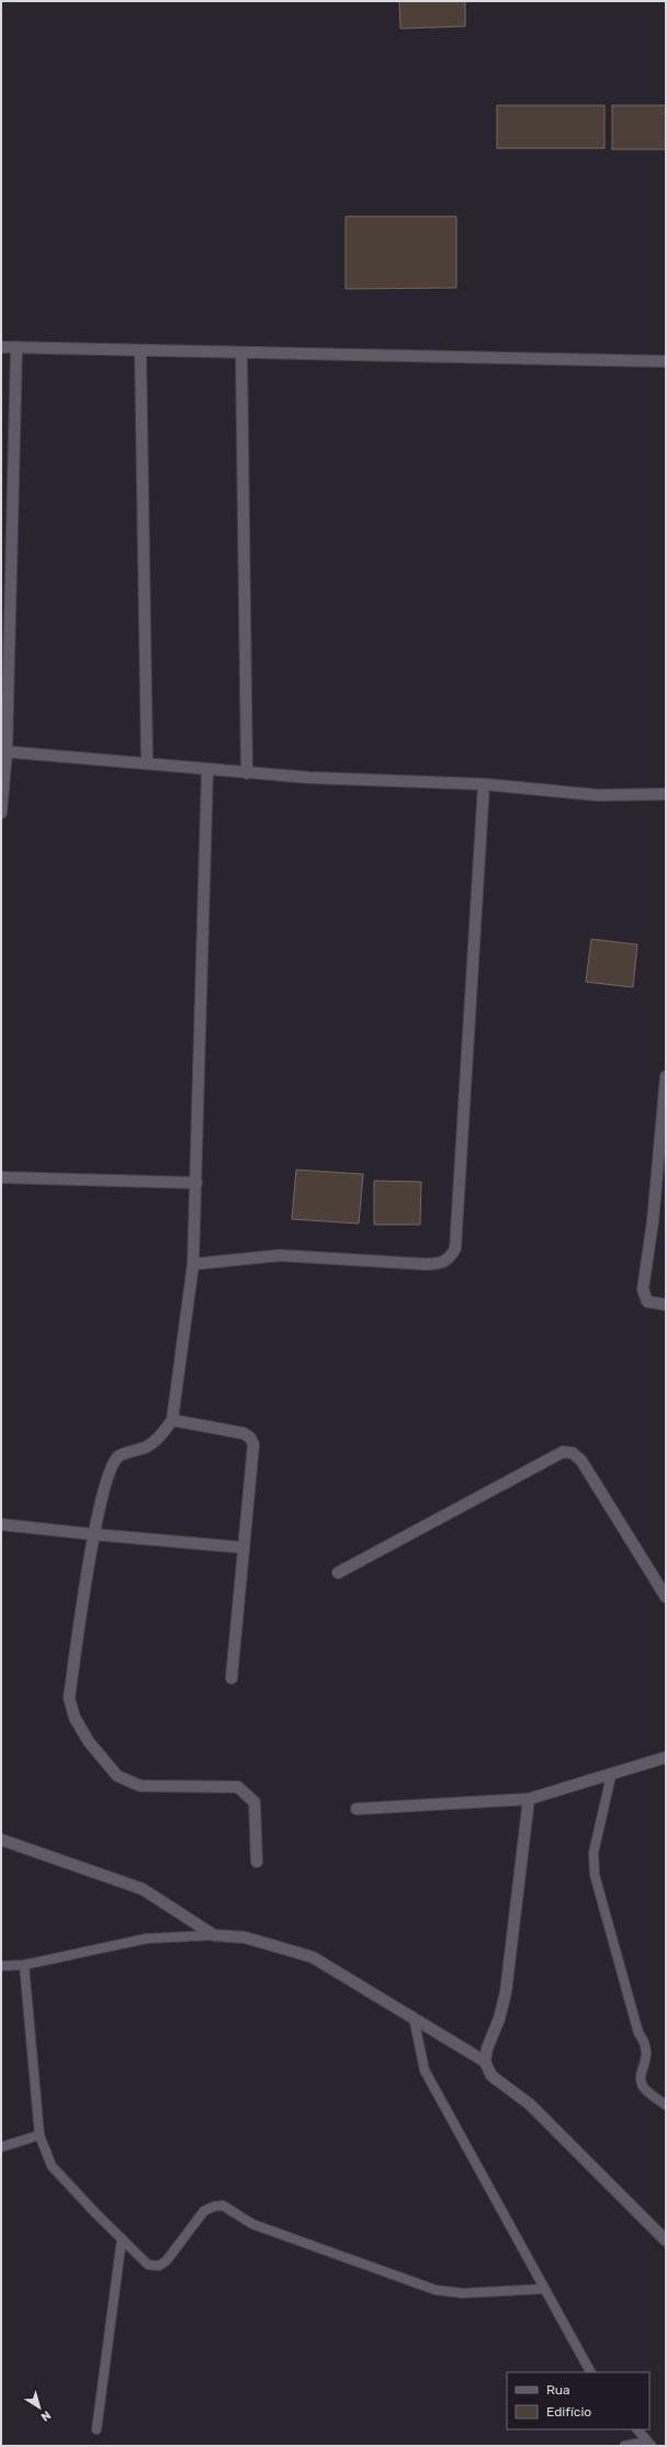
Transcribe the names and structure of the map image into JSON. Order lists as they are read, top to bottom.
{
  "legend": ["Rua", "Edifício"],
  "north": "bottom right"
}
